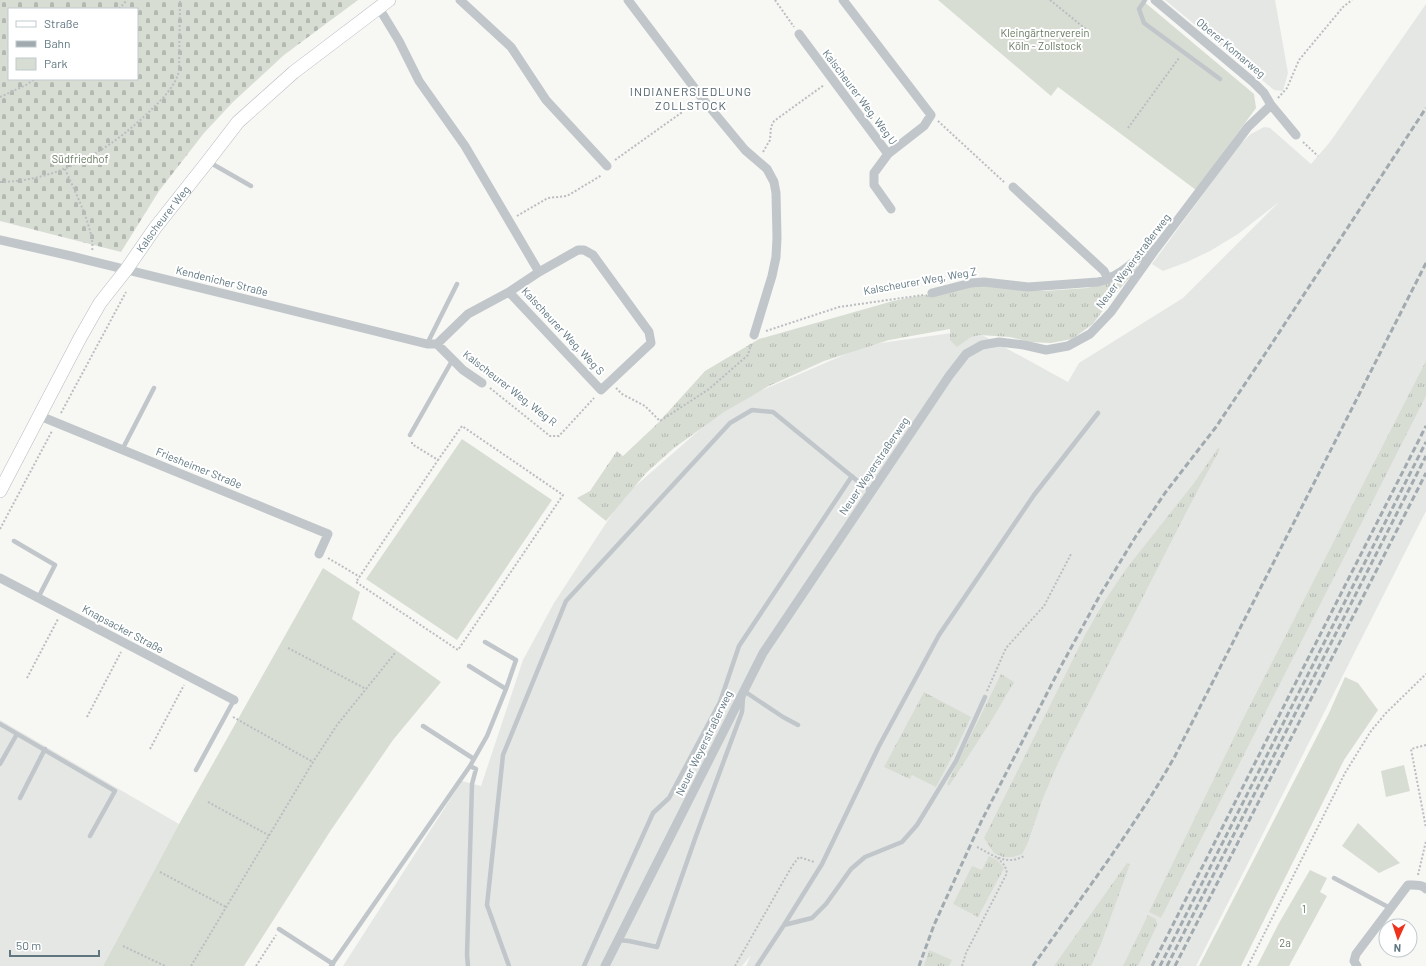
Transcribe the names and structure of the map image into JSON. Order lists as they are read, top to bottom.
{
  "streets": {
    "street": [
      "Oberer Komarweg",
      "Kalscheurer Weg, Weg U",
      "Kalscheurer Weg",
      "Neuer Weyerstraßerweg",
      "Kendenicher Straße",
      "Kalscheurer Weg, Weg Z",
      "Kalscheurer Weg, Weg S",
      "Kalscheurer Weg, Weg R",
      "Friesheimer Straße",
      "Knapsacker Straße"
    ]
  },
  "crossings": [
    ["Oberer Komarweg", "Neuer Weyerstraßerweg"],
    ["Kalscheurer Weg", "Kendenicher Straße"],
    ["Kalscheurer Weg", "Kalscheurer Weg, Weg S"],
    ["Kalscheurer Weg", "Friesheimer Straße"],
    ["Neuer Weyerstraßerweg", "Kalscheurer Weg, Weg Z"],
    ["Kendenicher Straße", "Kalscheurer Weg, Weg S"],
    ["Kendenicher Straße", "Kalscheurer Weg, Weg R"],
    ["Kalscheurer Weg, Weg S", "Kalscheurer Weg, Weg R"]
  ],
  "districts": ["INDIANERSIEDLUNG ZOLLSTOCK"],
  "parks": [
    "Kleingärtnerverein Köln - Zollstock",
    "Südfriedhof",
    "1",
    "2a"
  ],
  "legend": ["Straße", "Bahn", "Park"],
  "scale_bar": "50 m",
  "north": "bottom"
}
